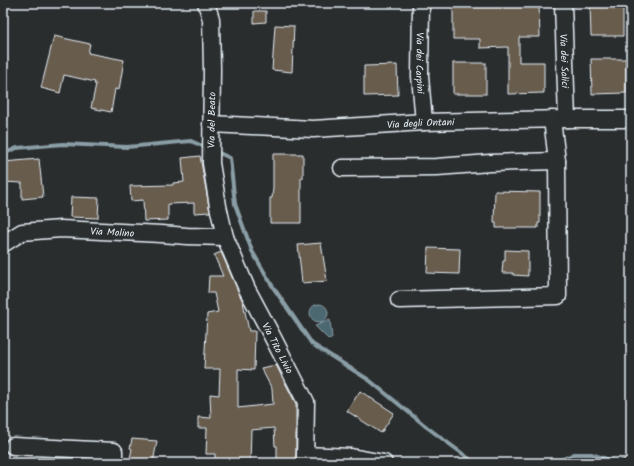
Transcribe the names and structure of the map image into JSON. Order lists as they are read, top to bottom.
{
  "streets": {
    "street": [
      "Via dei Salici",
      "Via dei Carpini",
      "Via del Beato",
      "Via degli Ontani",
      "Via Molino",
      "Via Tito Livio"
    ]
  },
  "crossings": [
    ["Via dei Salici", "Via degli Ontani"],
    ["Via dei Carpini", "Via degli Ontani"],
    ["Via del Beato", "Via degli Ontani"],
    ["Via del Beato", "Via Molino"],
    ["Via del Beato", "Via Tito Livio"],
    ["Via Molino", "Via Tito Livio"]
  ]
}
